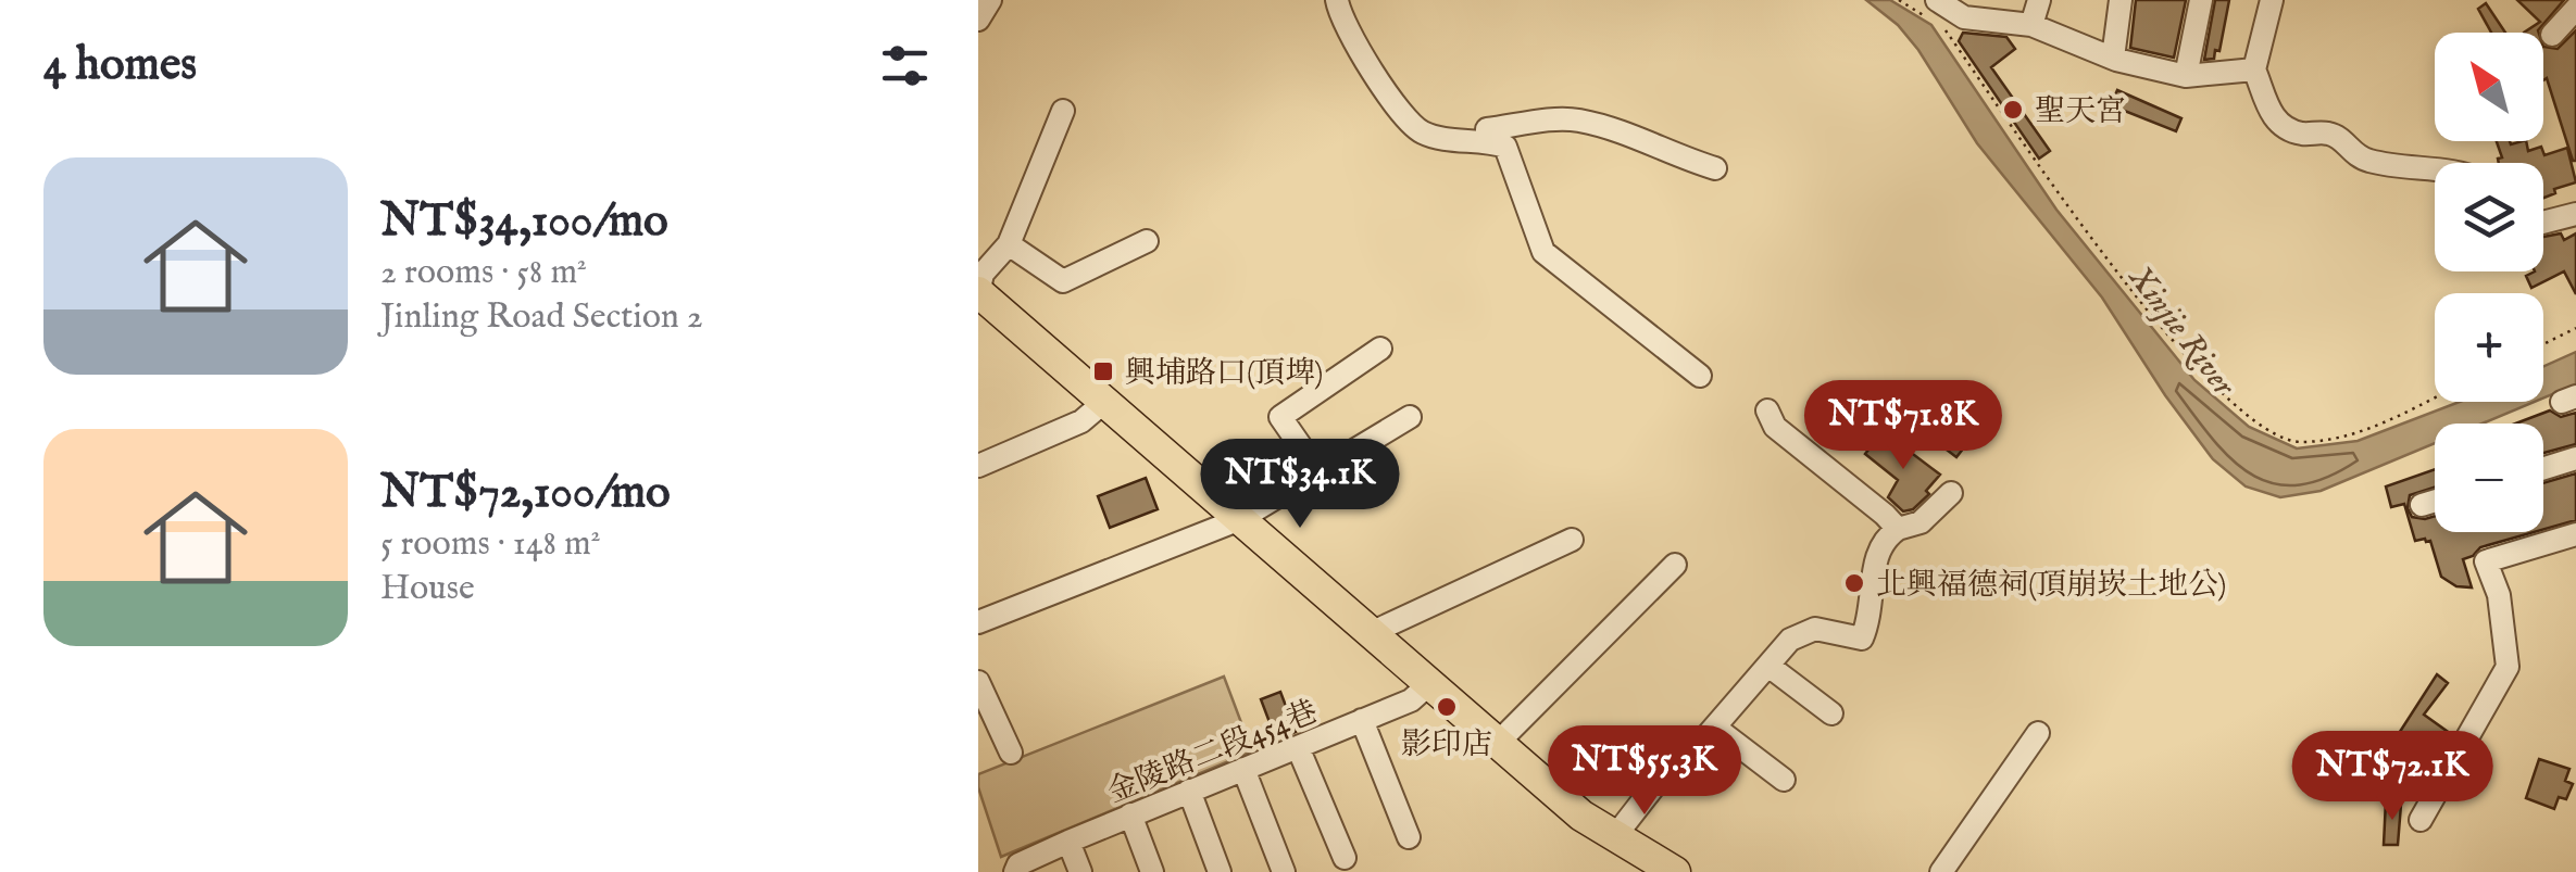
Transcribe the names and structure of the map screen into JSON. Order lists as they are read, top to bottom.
{
  "streets": {
    "lane": ["金陵路二段454巷"]
  },
  "water": ["Xinjie River"],
  "places": {
    "other": ["聖天宮", "北興福德祠(頂崩崁土地公)", "影印店"],
    "transit": ["興埔路口(頂埤)"]
  },
  "north": "top left",
  "page": {
    "heading": "4 homes",
    "map_buttons": ["+", "−"],
    "list": [
      {
        "name": "NT$34,100/mo",
        "note": "2 rooms · 58 m² · Jinling Road Section 2"
      },
      {
        "name": "NT$72,100/mo",
        "note": "5 rooms · 148 m² · House"
      }
    ],
    "price": [
      "NT$71.8K",
      "NT$34.1K",
      "NT$55.3K",
      "NT$72.1K"
    ]
  }
}
